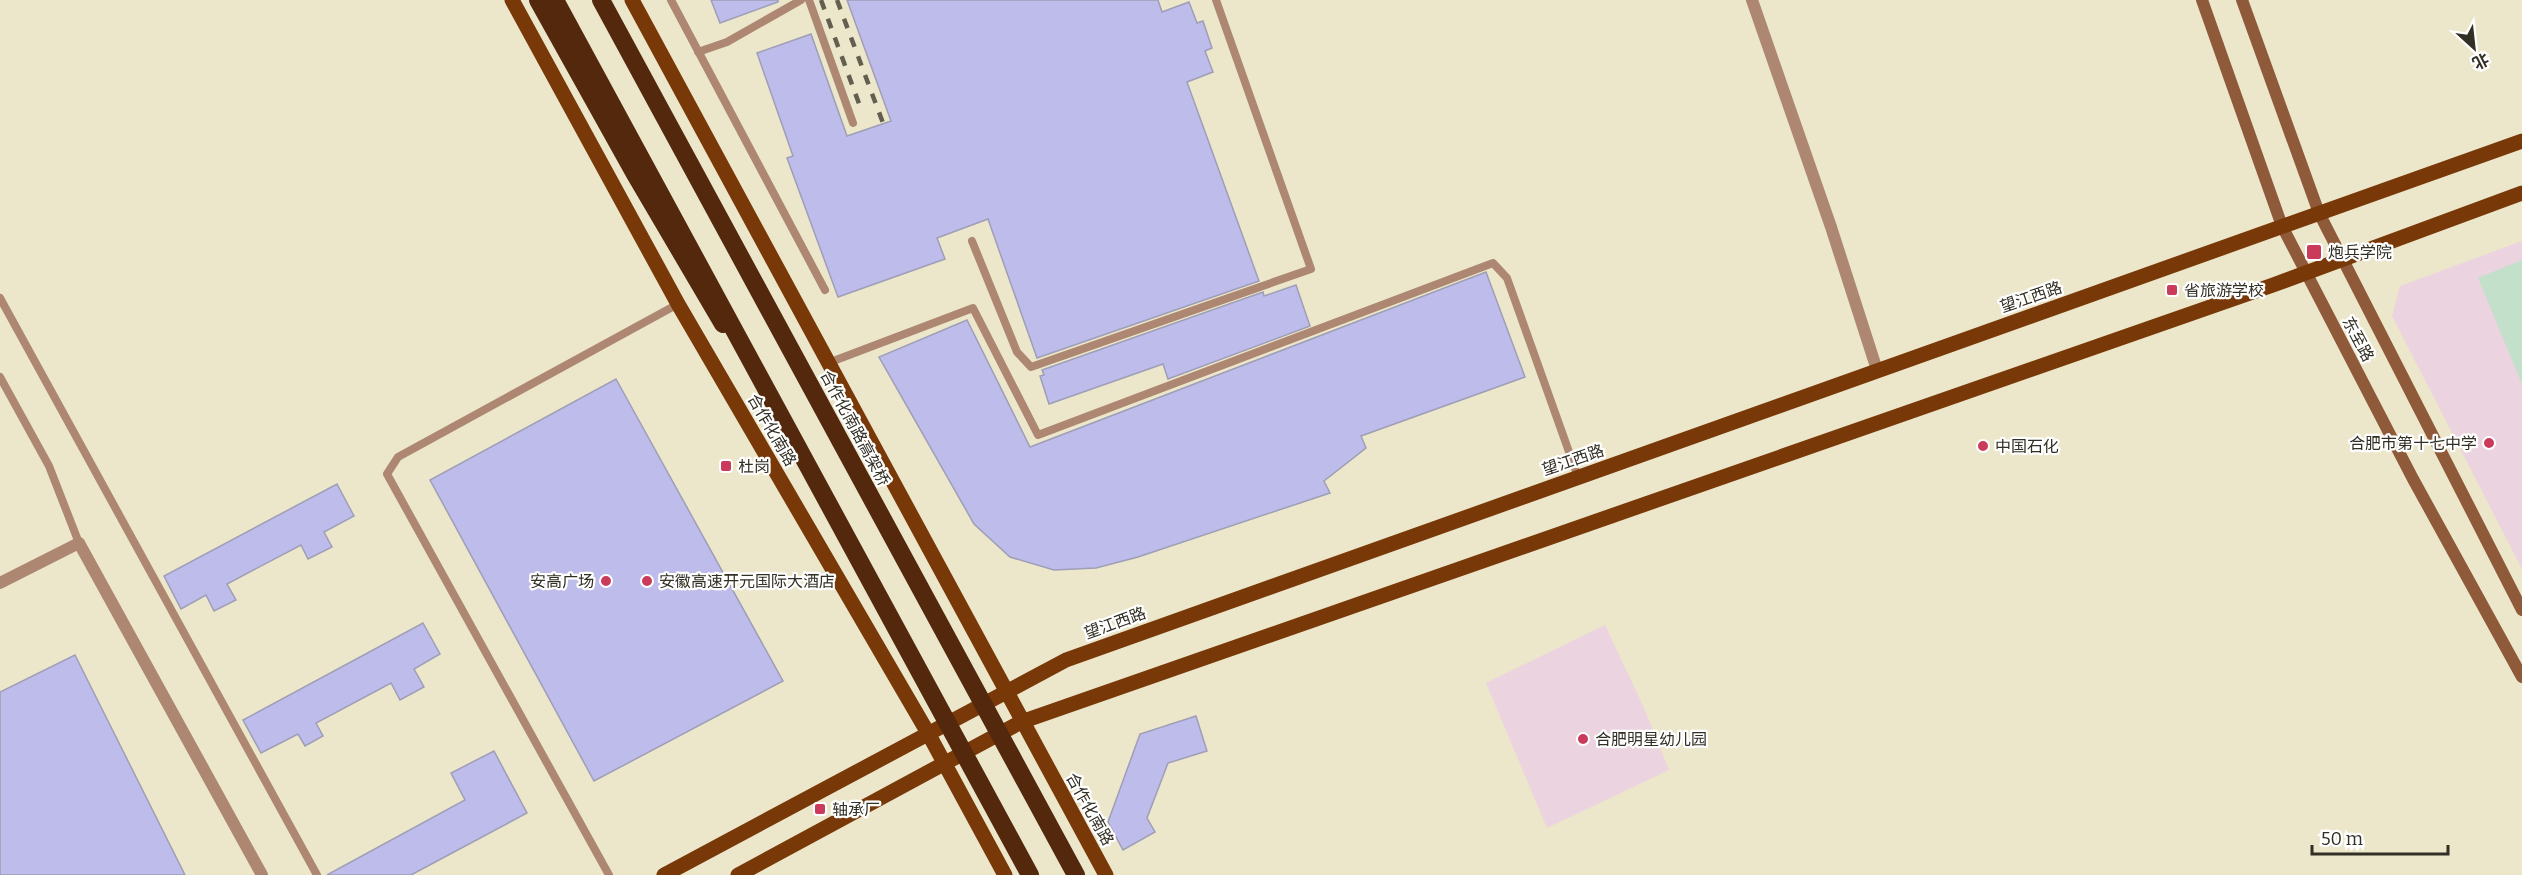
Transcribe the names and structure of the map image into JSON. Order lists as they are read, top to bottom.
{
  "streets": {
    "highway": ["合作化南路高架桥"],
    "main road": ["望江西路", "合作化南路"],
    "street": ["东至路"]
  },
  "crossings": [
    ["望江西路", "东至路"],
    ["望江西路", "合作化南路"]
  ],
  "places": {
    "transit": [
      "炮兵学院",
      "省旅游学校",
      "杜岗",
      "轴承厂"
    ],
    "other": [
      "合肥市第十七中学",
      "中国石化",
      "安高广场",
      "安徽高速开元国际大酒店",
      "合肥明星幼儿园"
    ]
  },
  "scale_bar": "50 m",
  "north": "bottom right"
}
